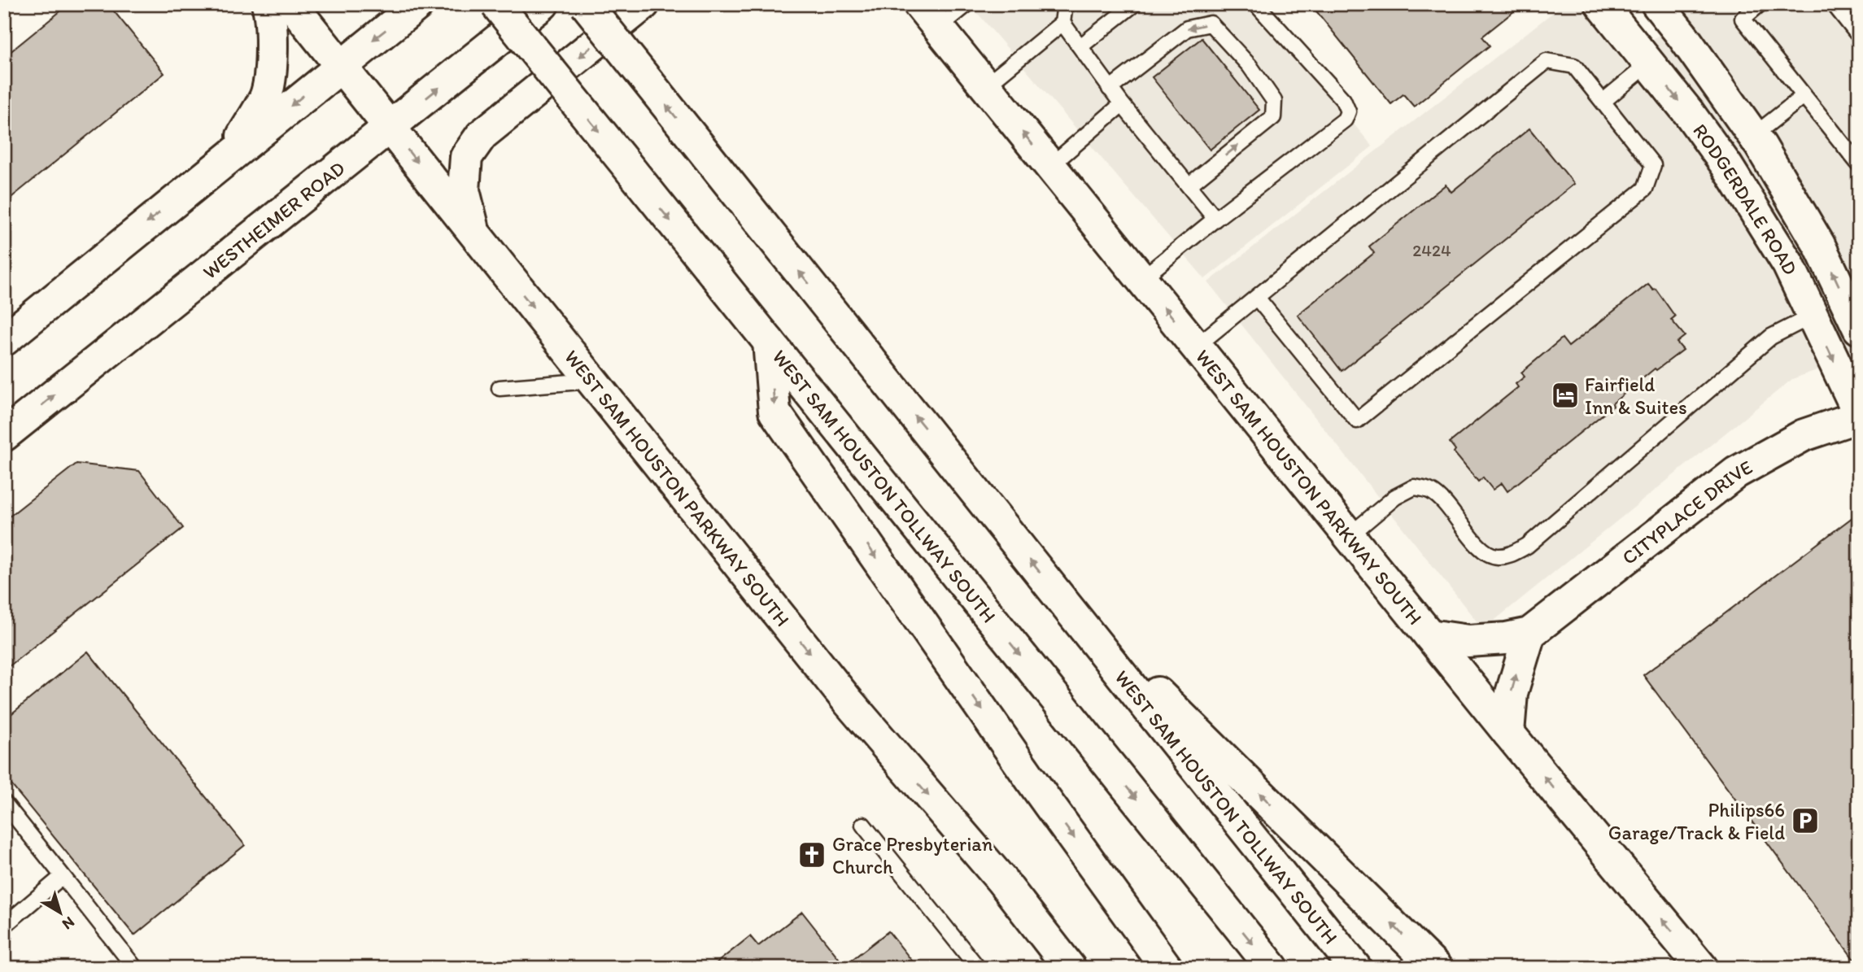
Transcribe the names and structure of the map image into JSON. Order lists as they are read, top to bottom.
{
  "streets": {
    "main road": [
      "RODGERDALE ROAD",
      "WESTHEIMER ROAD",
      "WEST SAM HOUSTON TOLLWAY SOUTH",
      "WEST SAM HOUSTON PARKWAY SOUTH",
      "CITYPLACE DRIVE"
    ]
  },
  "crossings": [
    ["RODGERDALE ROAD", "CITYPLACE DRIVE"],
    ["WESTHEIMER ROAD", "WEST SAM HOUSTON PARKWAY SOUTH"],
    ["WEST SAM HOUSTON PARKWAY SOUTH", "CITYPLACE DRIVE"]
  ],
  "places": {
    "hotel": ["Fairfield Inn & Suites"],
    "parking": ["Philips66 Garage/Track & Field"],
    "church": ["Grace Presbyterian Church"]
  },
  "house_numbers": ["2424"],
  "north": "bottom right"
}
